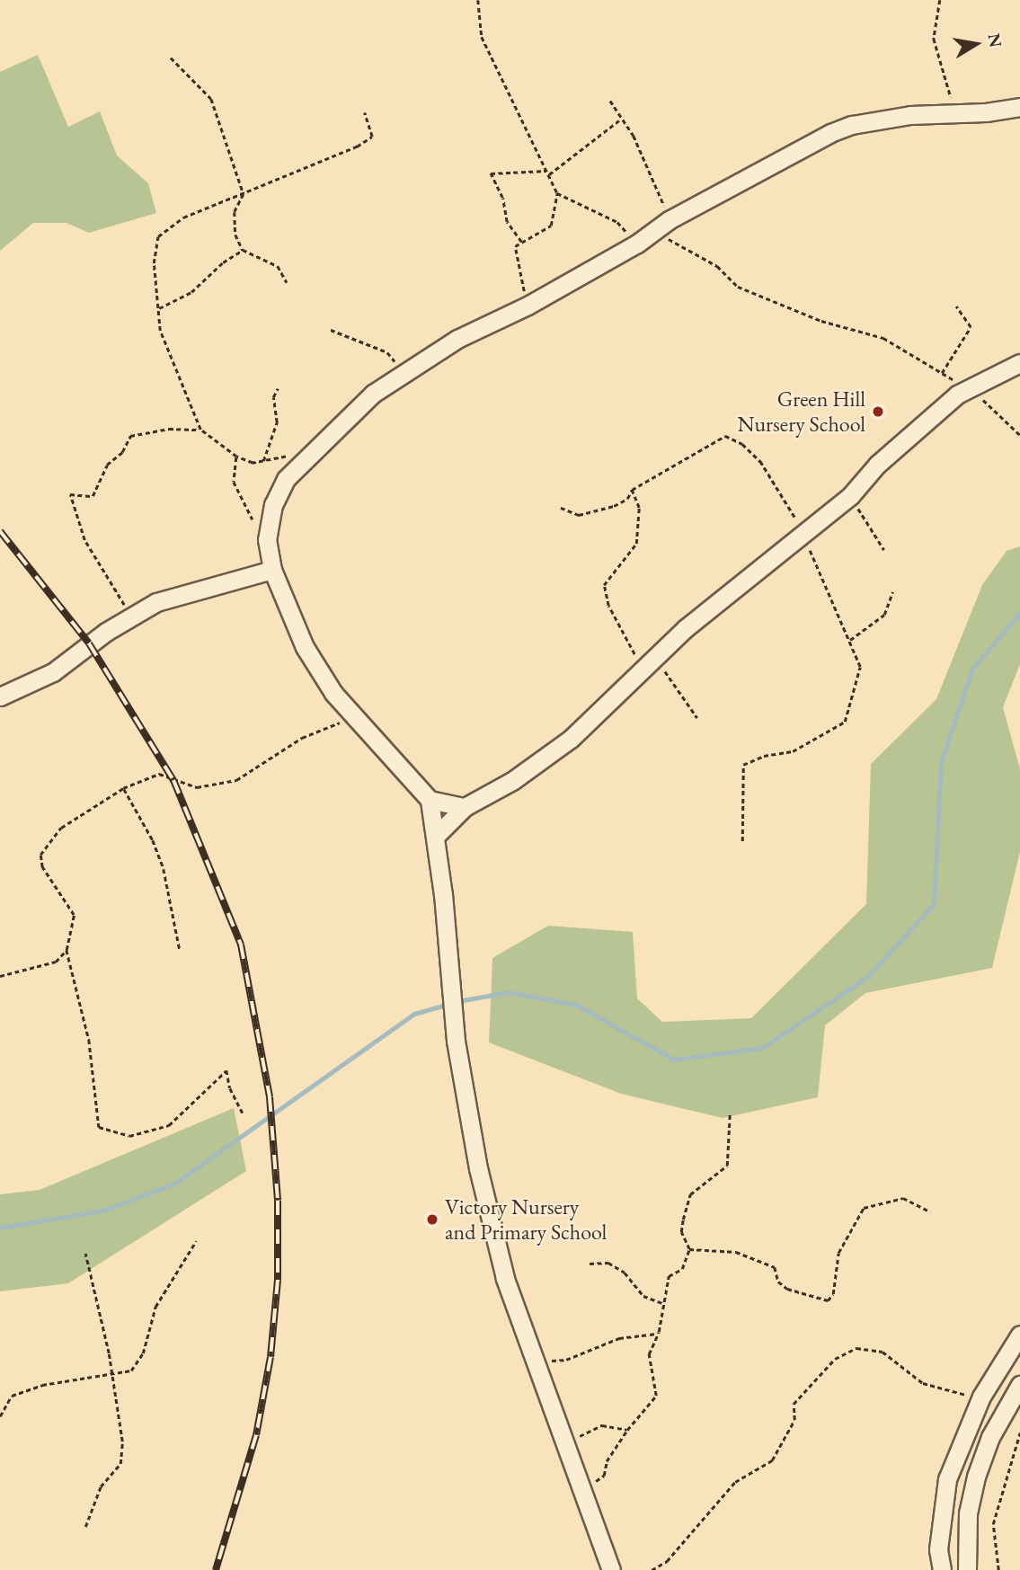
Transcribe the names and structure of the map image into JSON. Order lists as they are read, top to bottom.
{
  "places": ["Green Hill Nursery School", "Victory Nursery and Primary School"],
  "north": "right"
}
